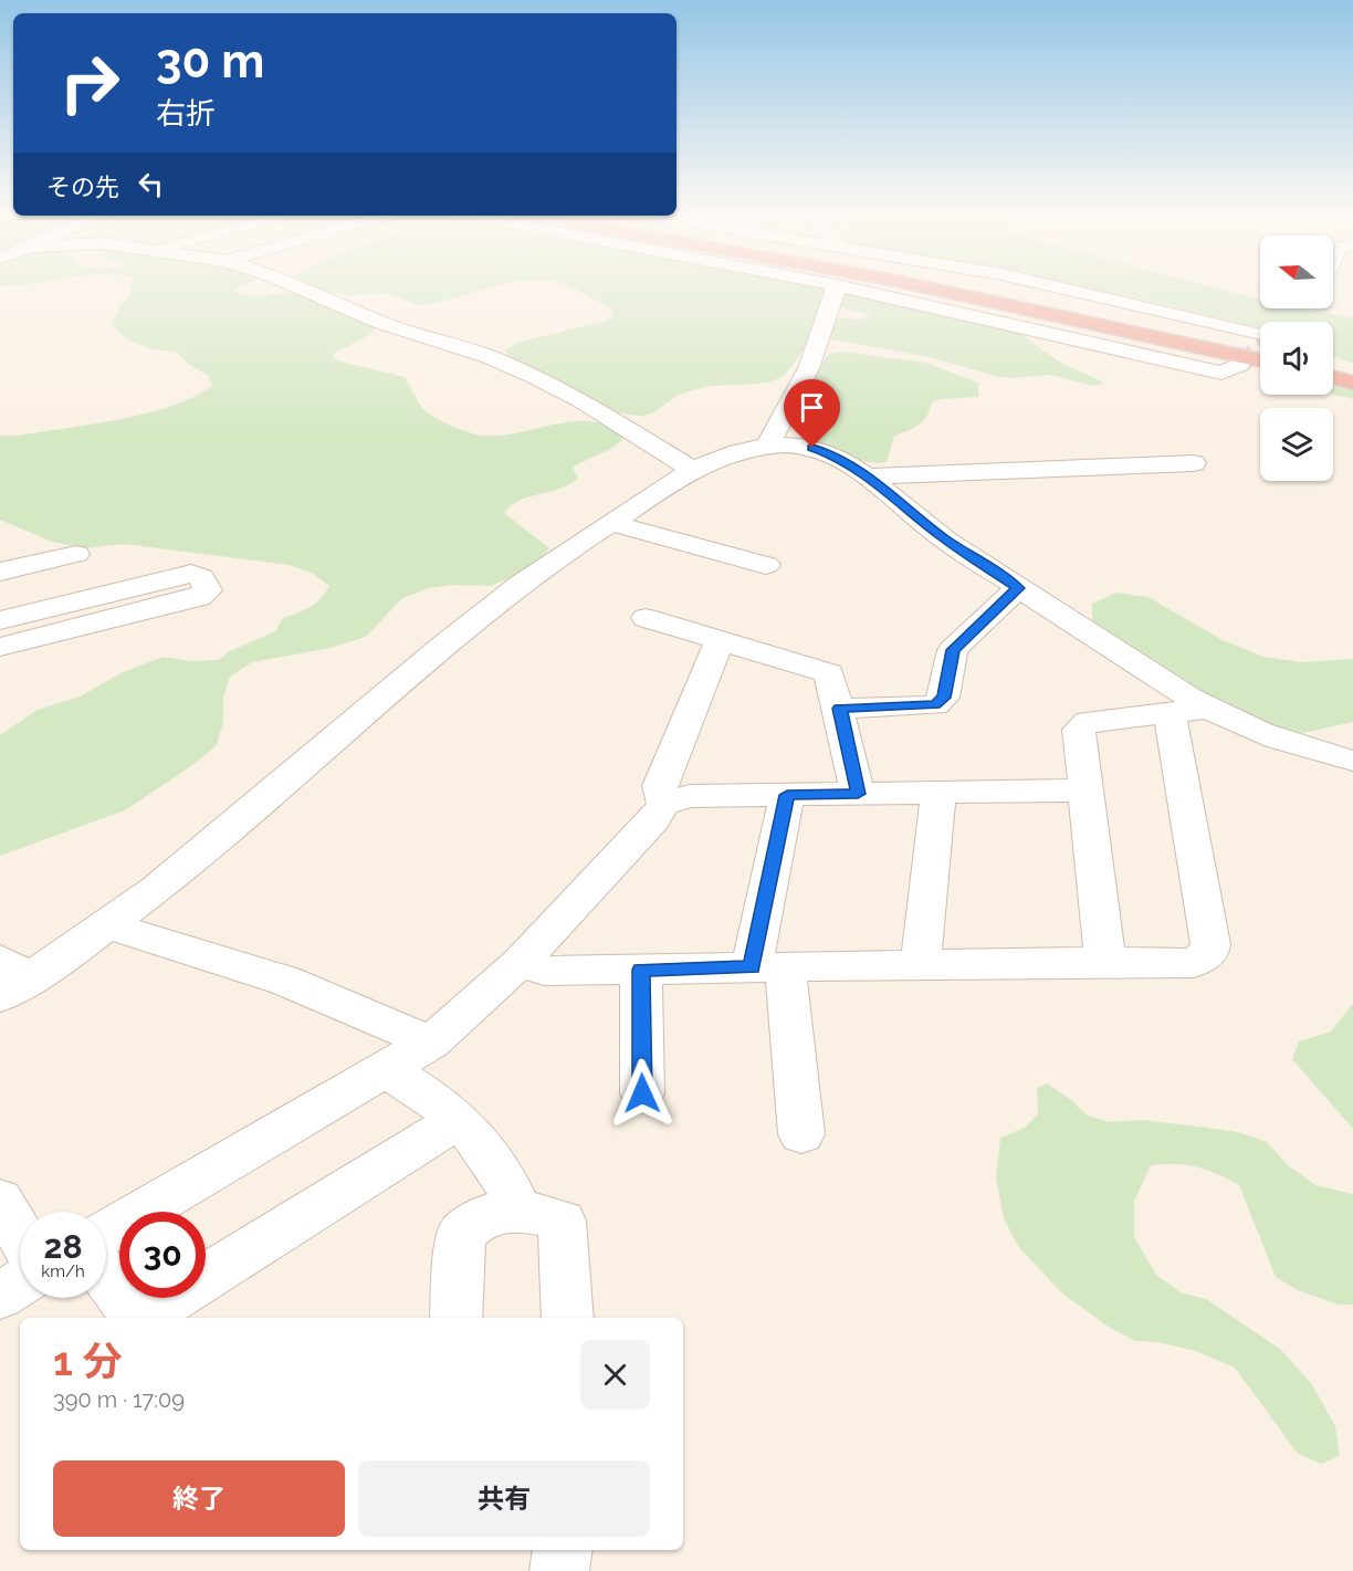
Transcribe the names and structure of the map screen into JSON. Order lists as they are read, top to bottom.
{
  "north": "left",
  "page": {
    "turn": ["30 m", "右折"],
    "then": "その先",
    "speed": "28 km/h",
    "limit": "30",
    "heading": ["1 分", "390 m · 17:09"],
    "buttons": ["終了", "共有"]
  }
}
